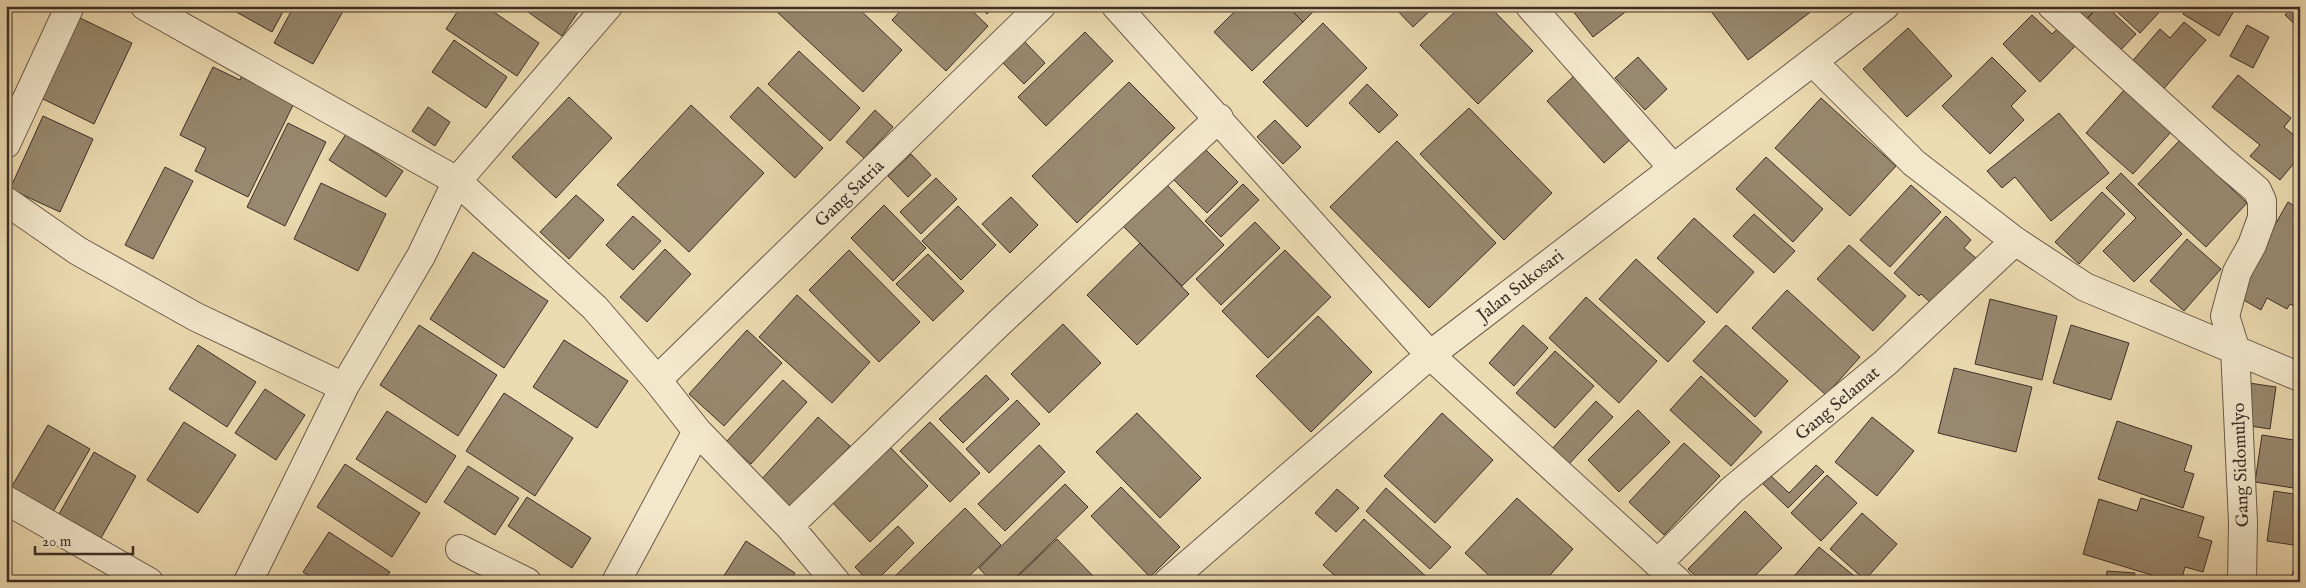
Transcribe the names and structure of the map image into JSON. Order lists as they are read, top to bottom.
{
  "streets": {
    "street": [
      "Gang Satria",
      "Jalan Sukosari",
      "Gang Selamat",
      "Gang Sidomulyo"
    ]
  },
  "scale_bar": "20 m"
}
